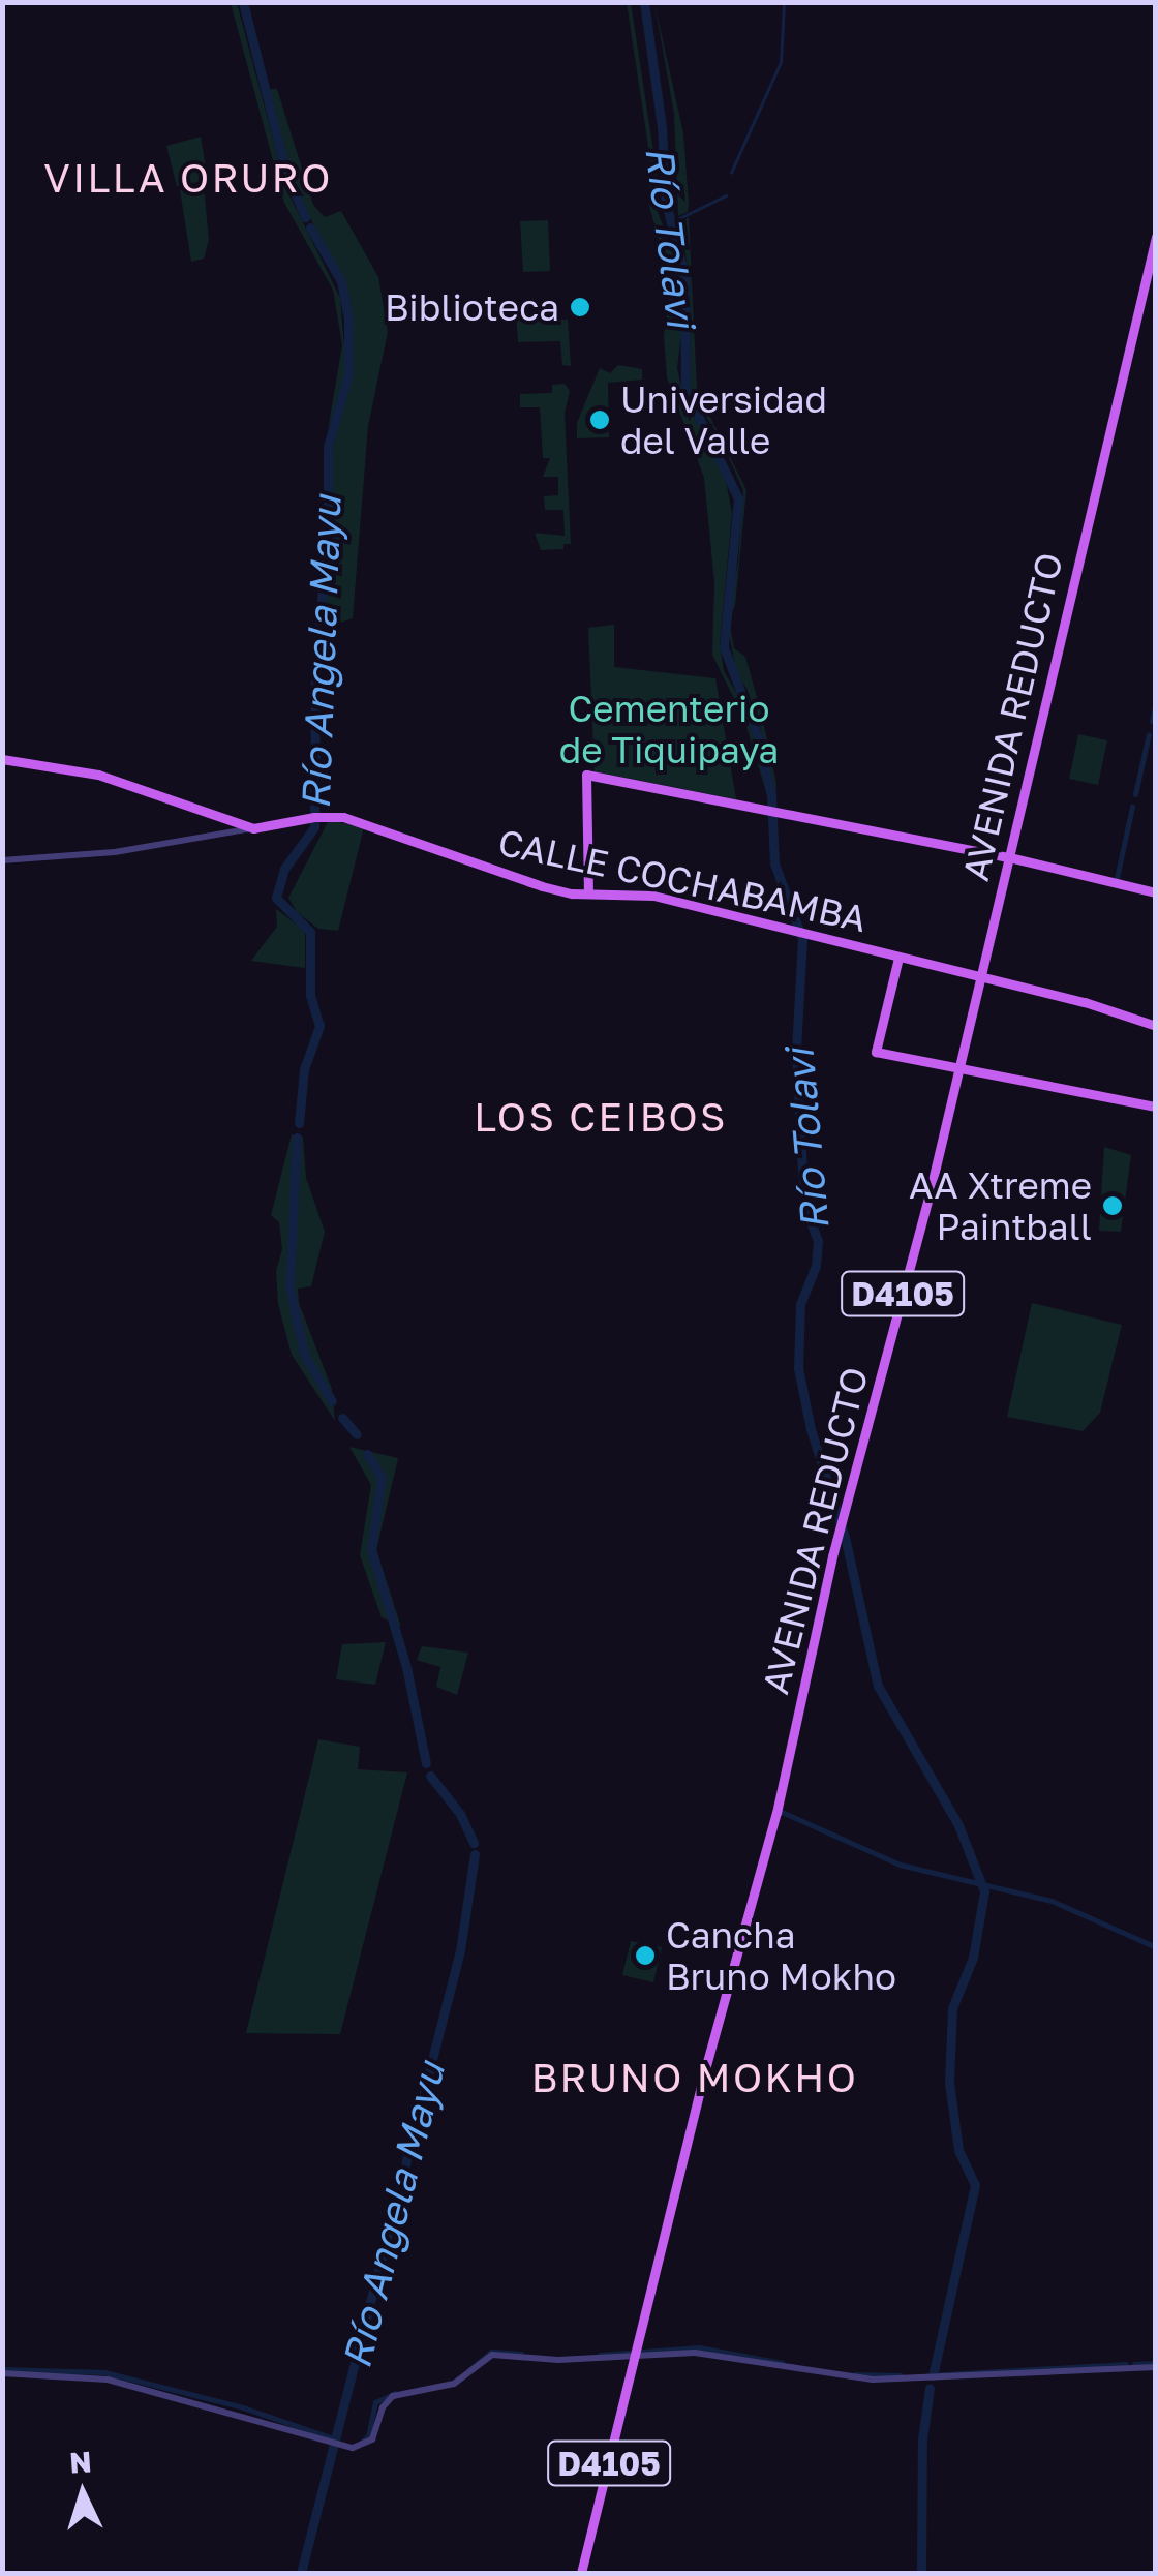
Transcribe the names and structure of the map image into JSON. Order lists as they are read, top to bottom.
{
  "streets": {
    "main road": ["AVENIDA REDUCTO", "CALLE COCHABAMBA", "D4105"]
  },
  "crossings": [
    ["AVENIDA REDUCTO", "CALLE COCHABAMBA"],
    ["AVENIDA REDUCTO", "D4105"]
  ],
  "districts": ["VILLA ORURO", "LOS CEIBOS", "BRUNO MOKHO"],
  "water": ["Río Tolavi", "Río Angela Mayu"],
  "parks": ["Cementerio de Tiquipaya"],
  "places": [
    "Biblioteca",
    "Universidad del Valle",
    "AA Xtreme Paintball",
    "Cancha Bruno Mokho"
  ],
  "north": "top"
}
